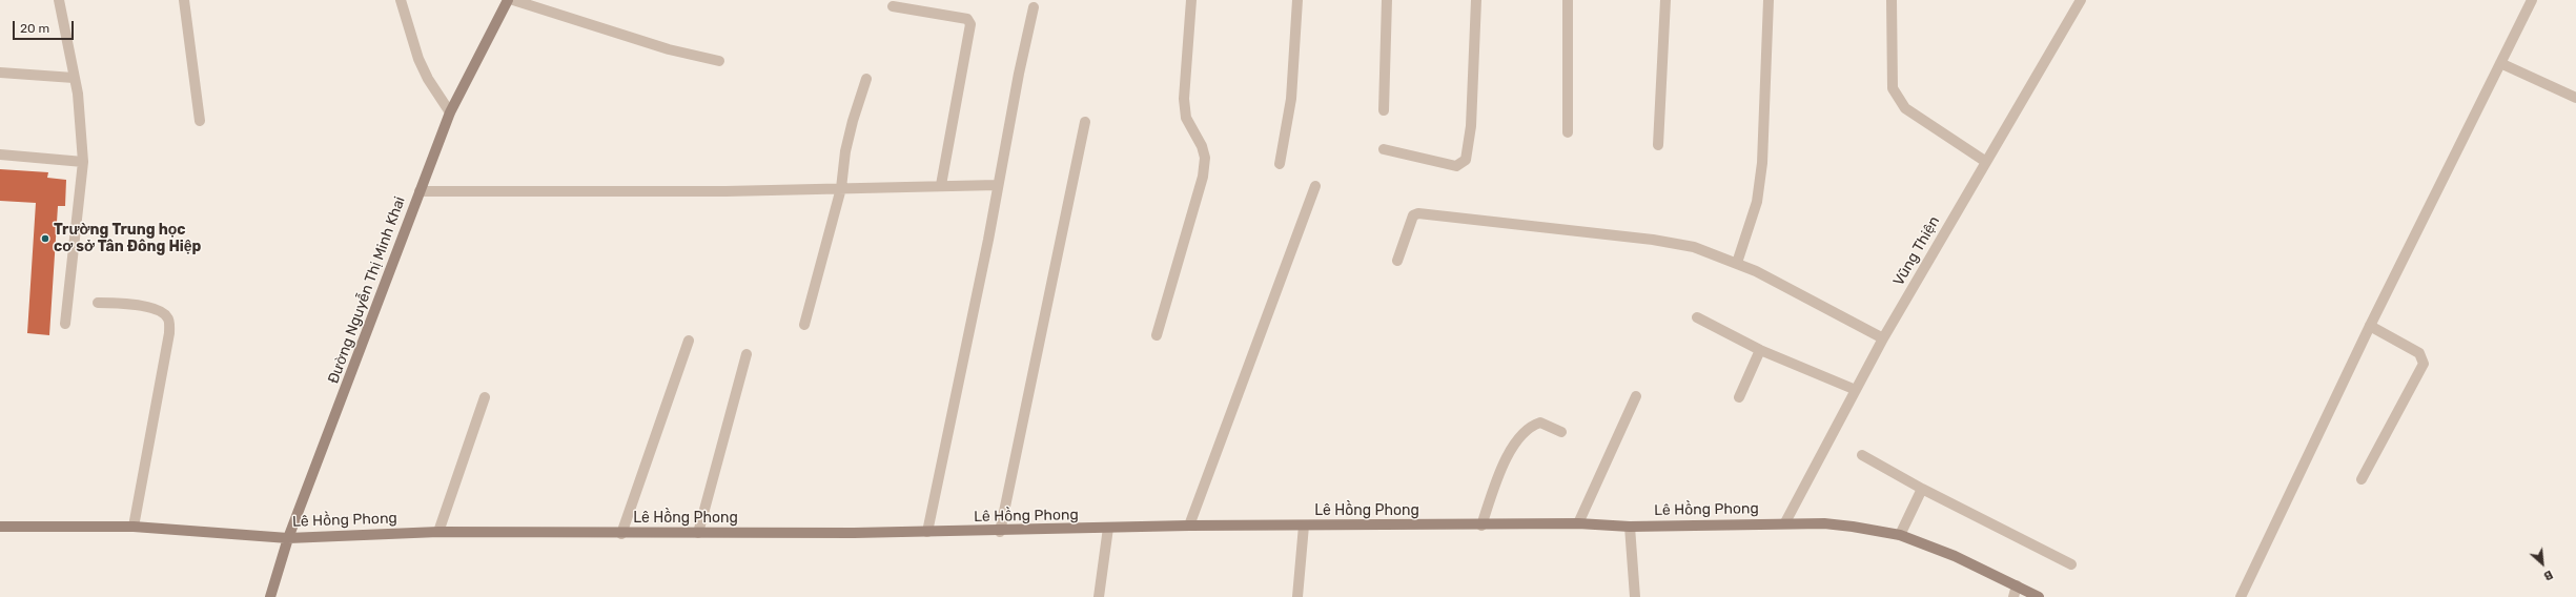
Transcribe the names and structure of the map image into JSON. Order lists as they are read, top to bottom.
{
  "streets": {
    "main road": ["Đường Nguyễn Thị Minh Khai", "Lê Hồng Phong"],
    "street": ["Vũng Thiện"]
  },
  "crossings": [
    ["Vũng Thiện", "Lê Hồng Phong"],
    ["Đường Nguyễn Thị Minh Khai", "Lê Hồng Phong"]
  ],
  "places": ["Trường Trung học cơ sở Tân Đông Hiệp"],
  "scale_bar": "20 m",
  "north": "bottom right"
}
